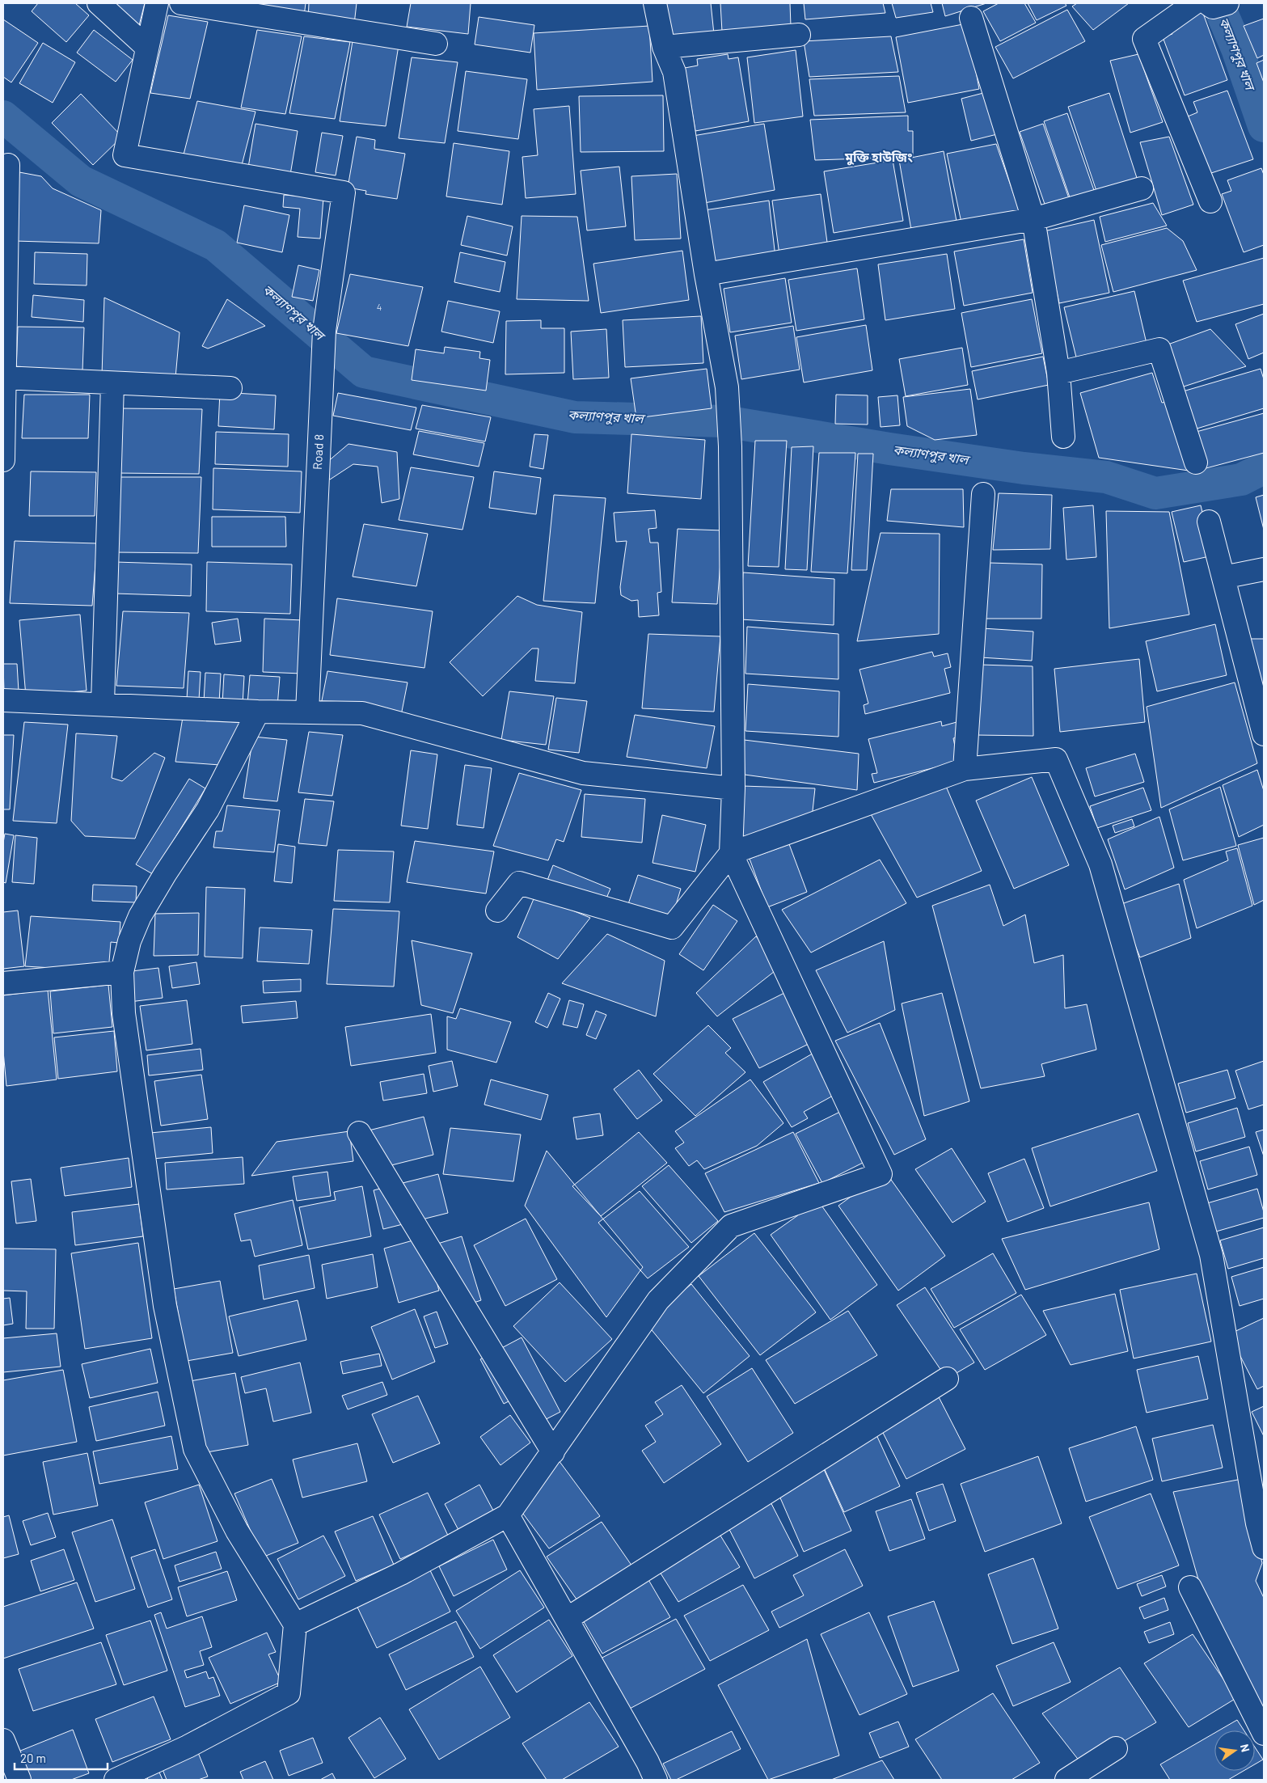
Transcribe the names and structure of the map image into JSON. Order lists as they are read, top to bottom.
{
  "streets": {
    "street": ["Road 8"]
  },
  "districts": ["মুক্তি হাউজিং"],
  "water": ["কল্যাণপুর খাল"],
  "house_numbers": ["4"],
  "scale_bar": "20 m",
  "north": "right"
}
